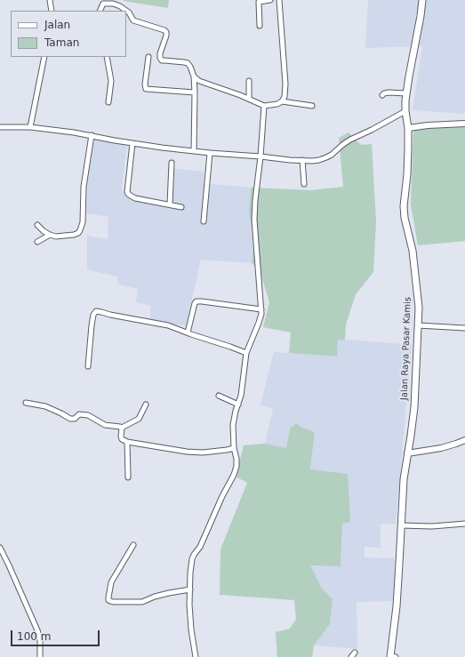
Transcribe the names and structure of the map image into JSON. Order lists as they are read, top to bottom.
{
  "streets": {
    "main road": ["Jalan Raya Pasar Kamis"]
  },
  "legend": ["Jalan", "Taman"],
  "scale_bar": "100 m"
}
